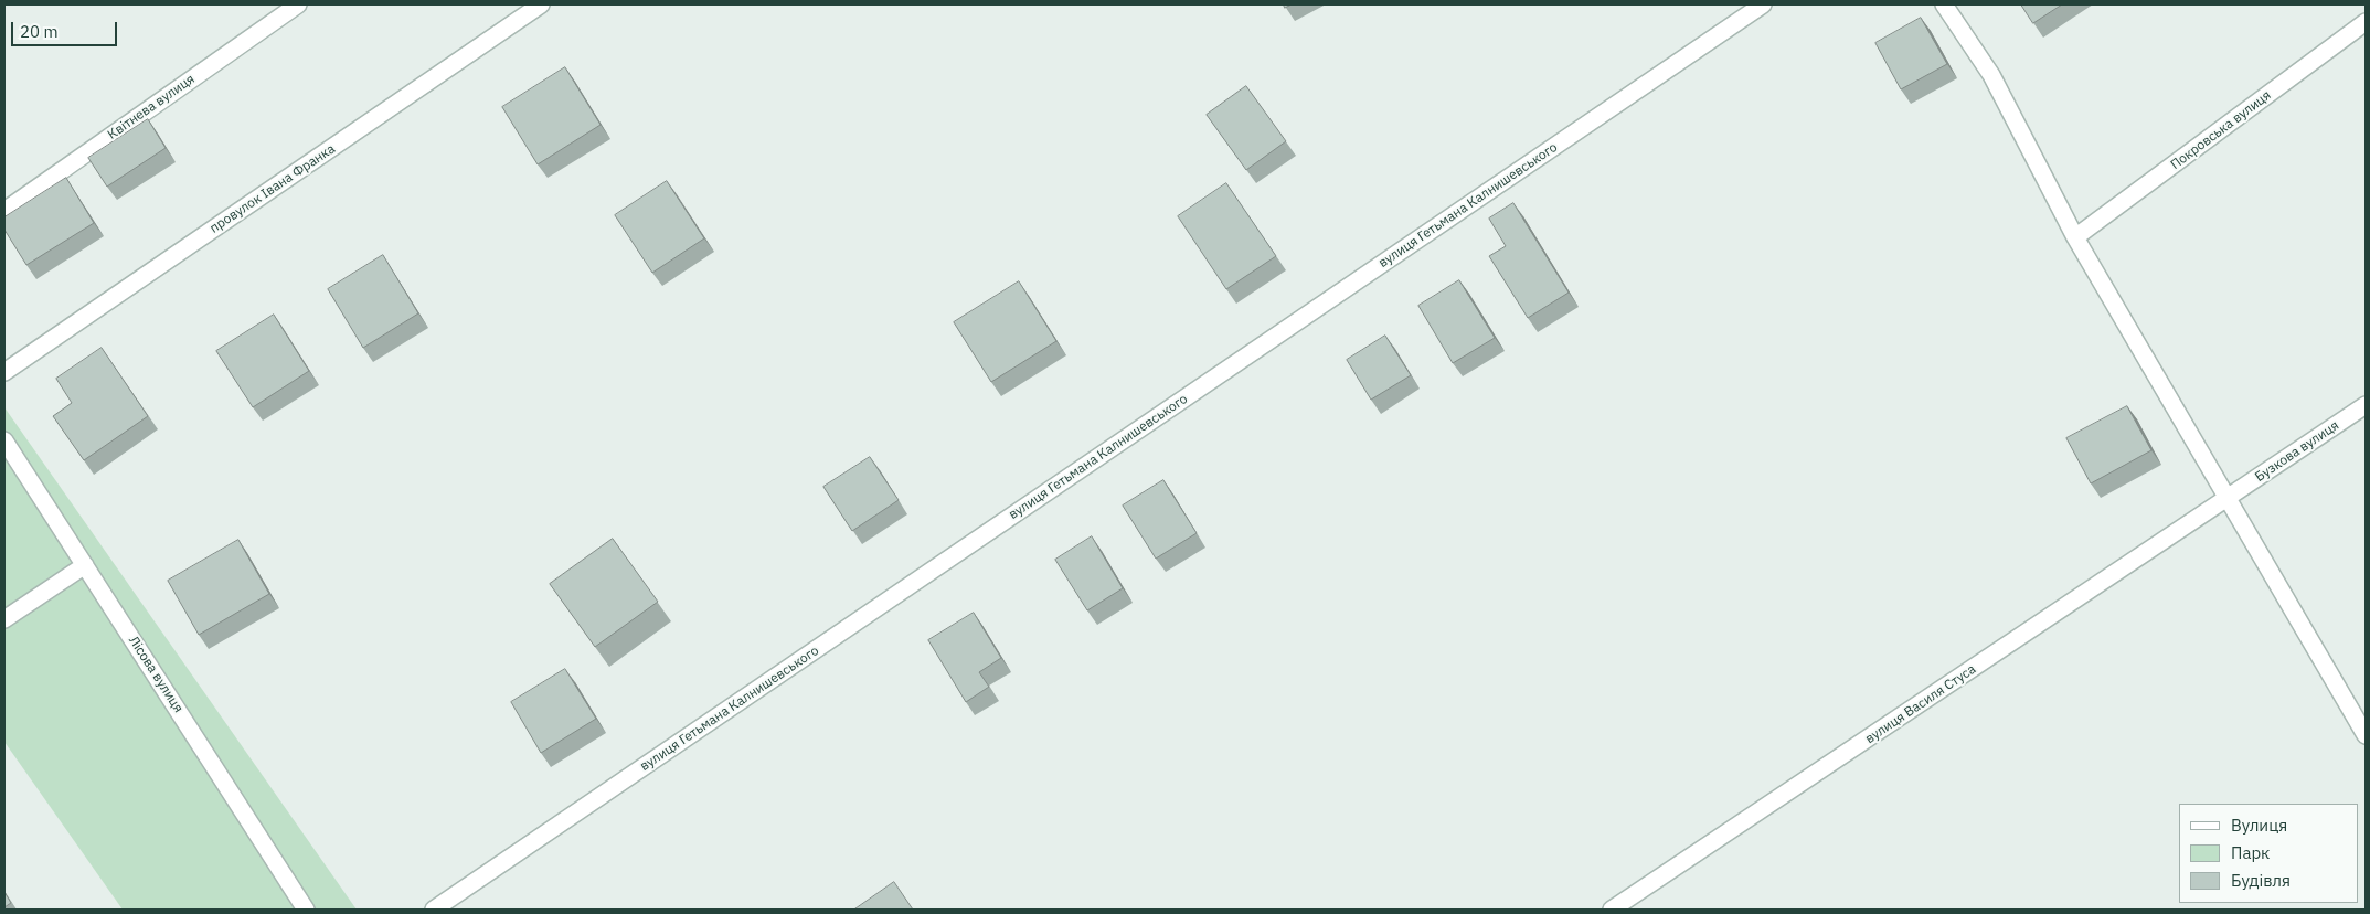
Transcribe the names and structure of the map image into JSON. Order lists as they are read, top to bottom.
{
  "streets": {
    "street": [
      "Квітнева вулиця",
      "Покровська вулиця",
      "провулок Івана Франка",
      "вулиця Гетьмана Калнишевського",
      "Бузкова вулиця",
      "Лісова вулиця",
      "вулиця Василя Стуса"
    ]
  },
  "crossings": [
    ["Бузкова вулиця", "вулиця Василя Стуса"]
  ],
  "legend": ["Вулиця", "Парк", "Будівля"],
  "scale_bar": "20 m"
}
